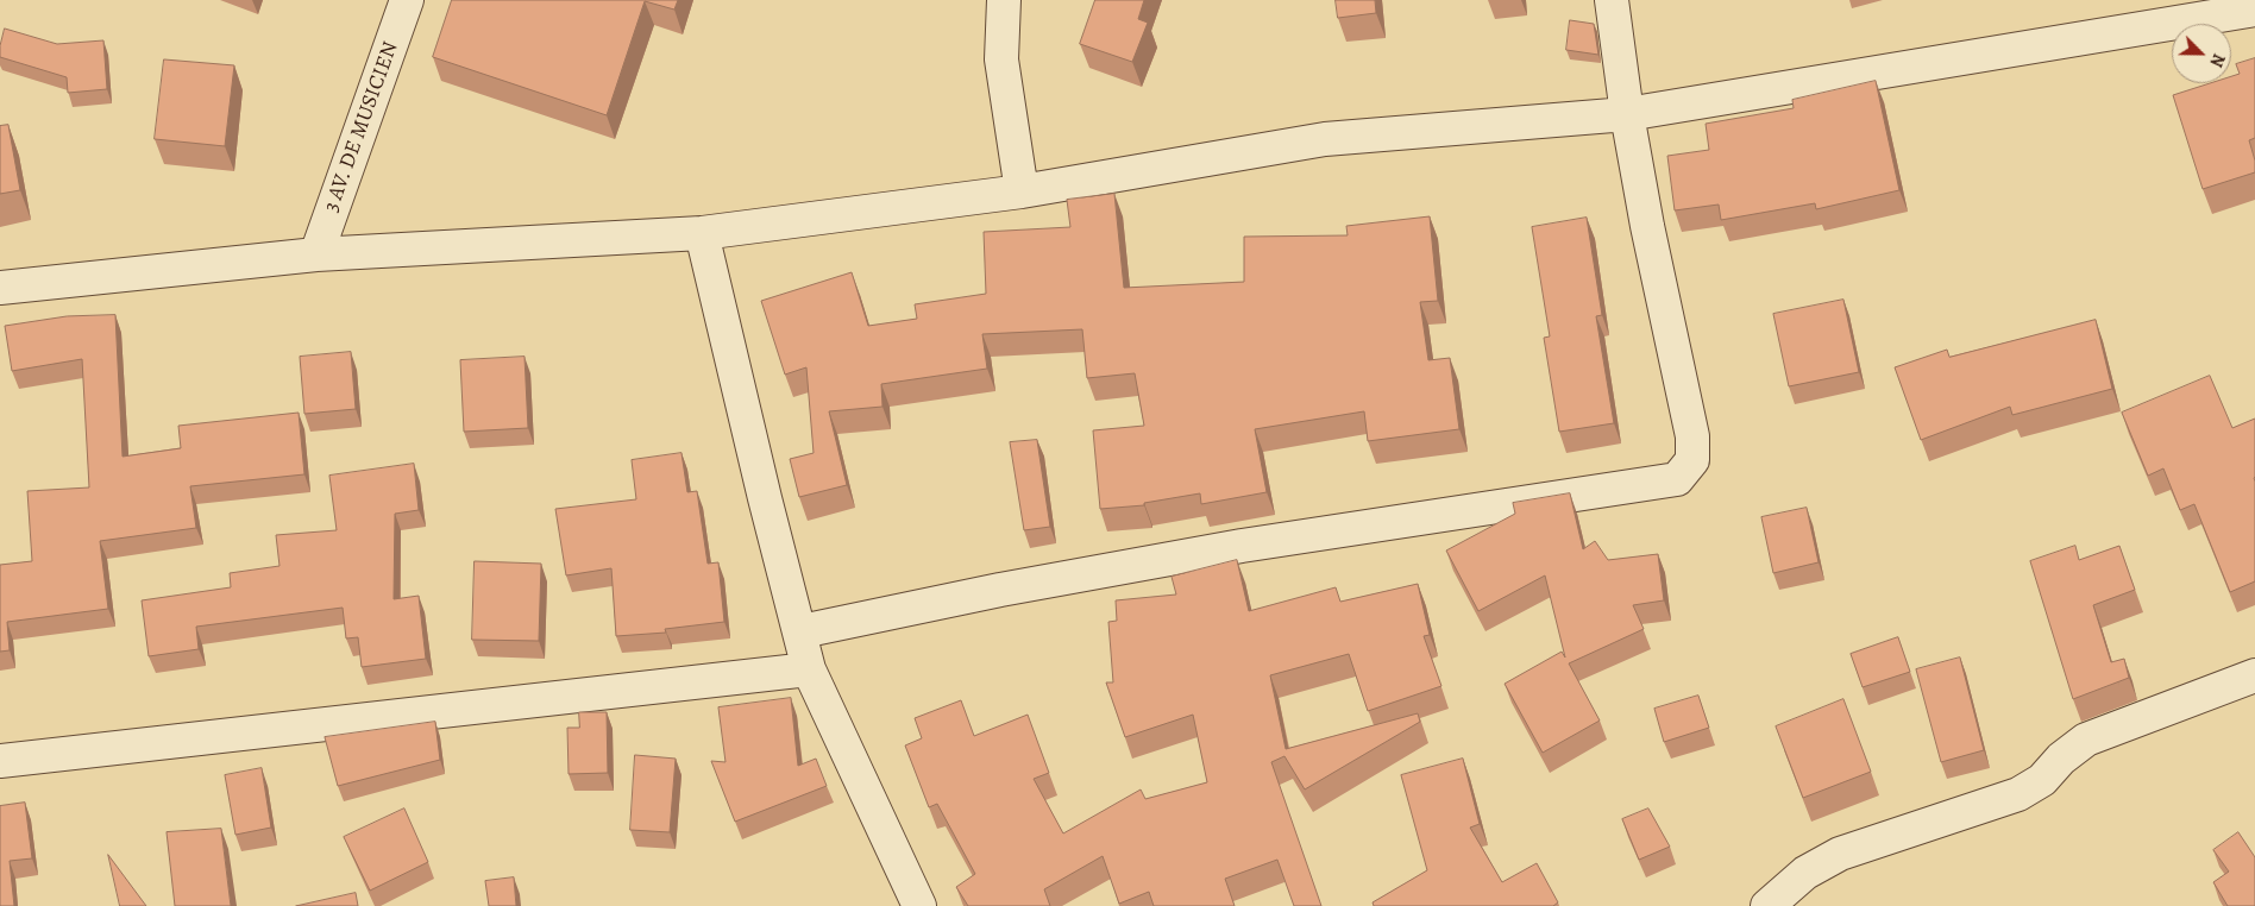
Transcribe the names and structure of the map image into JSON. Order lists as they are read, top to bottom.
{
  "streets": {
    "street": ["3 AV. DE MUSICIEN"]
  },
  "north": "bottom right"
}
